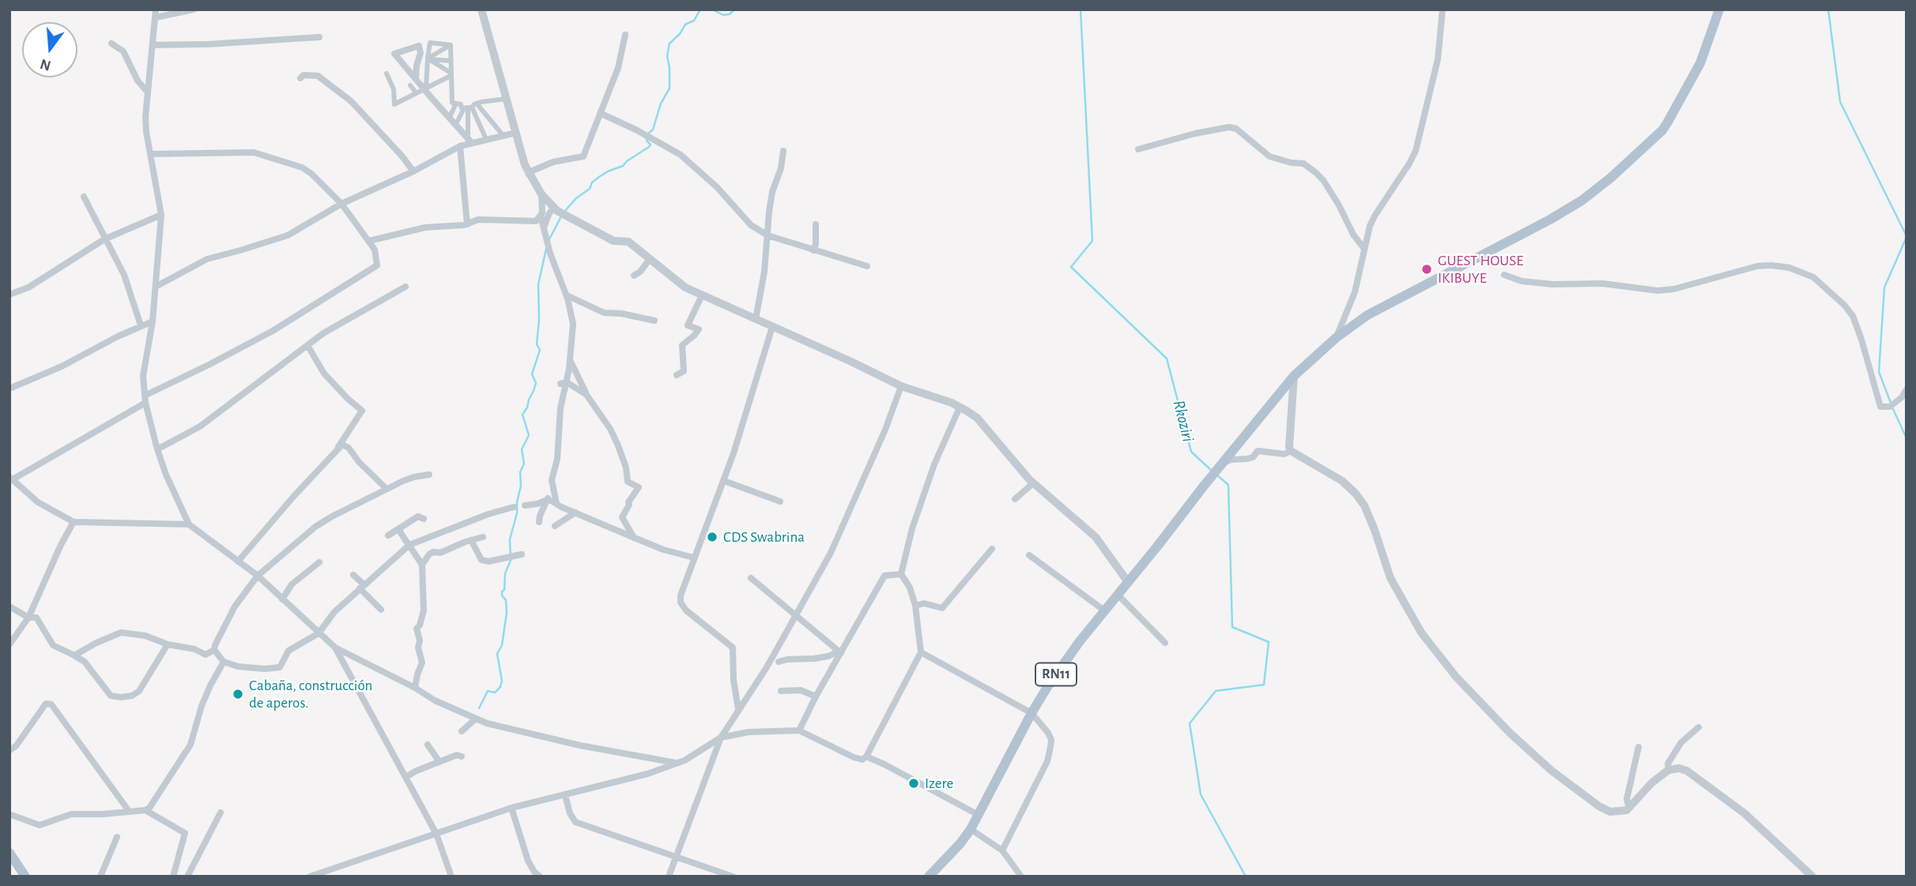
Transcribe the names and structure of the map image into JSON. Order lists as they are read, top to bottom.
{
  "streets": {
    "main road": ["RN11"]
  },
  "water": ["Rkoziri"],
  "places": [
    "GUEST HOUSE IKIBUYE",
    "CDS Swabrina",
    "Cabaña, construcción de aperos.",
    "Izere"
  ],
  "north": "bottom"
}
